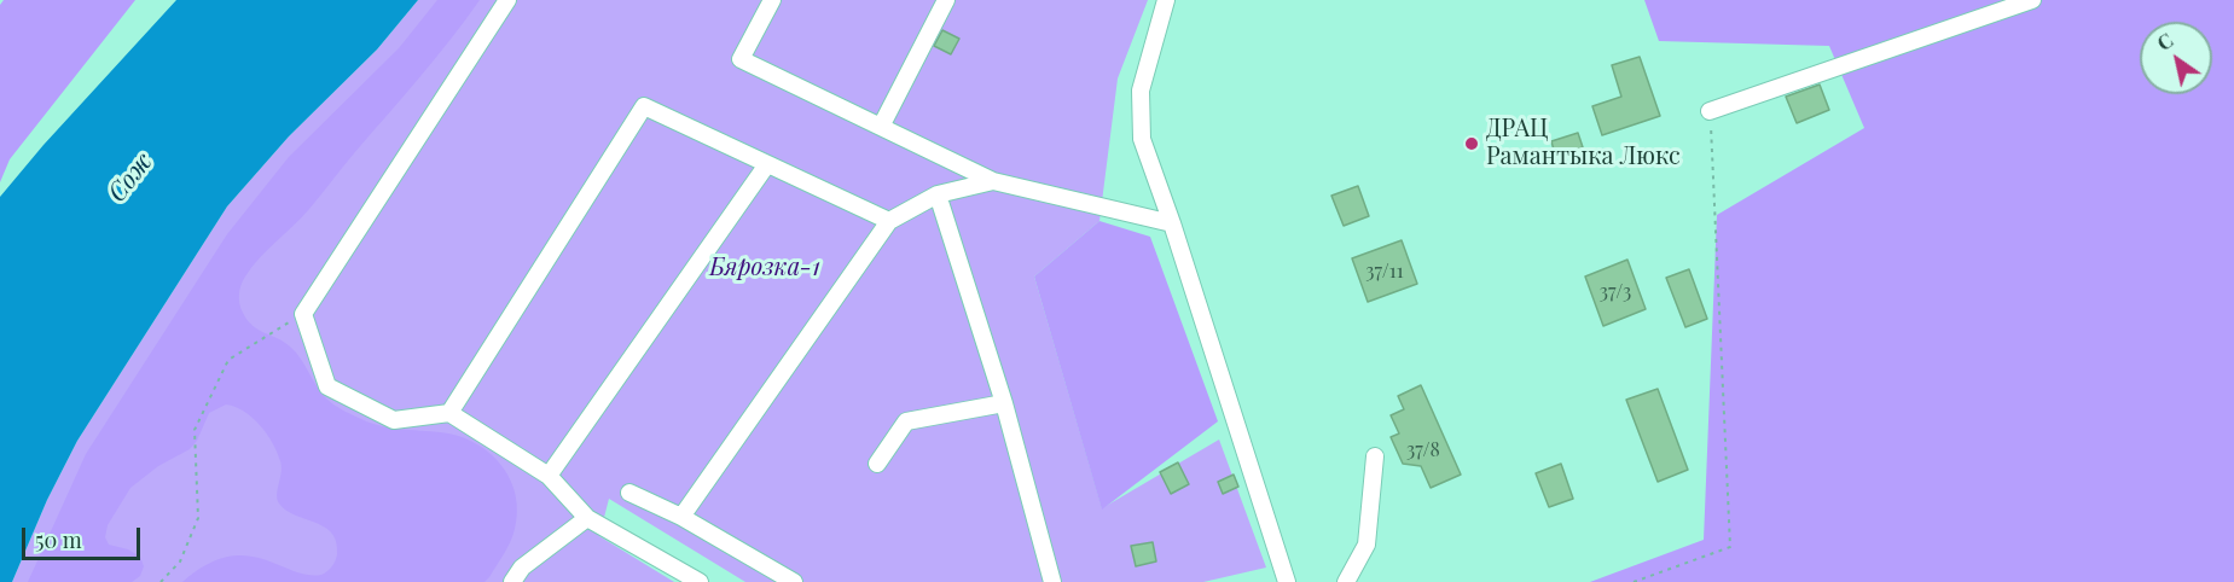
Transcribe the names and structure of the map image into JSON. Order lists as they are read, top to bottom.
{
  "water": ["Сож"],
  "parks": ["Бярозка-1"],
  "places": ["ДРАЦ Рамантыка Люкс"],
  "house_numbers": ["37/11", "37/3", "37/8"],
  "scale_bar": "50 m",
  "north": "top left"
}
